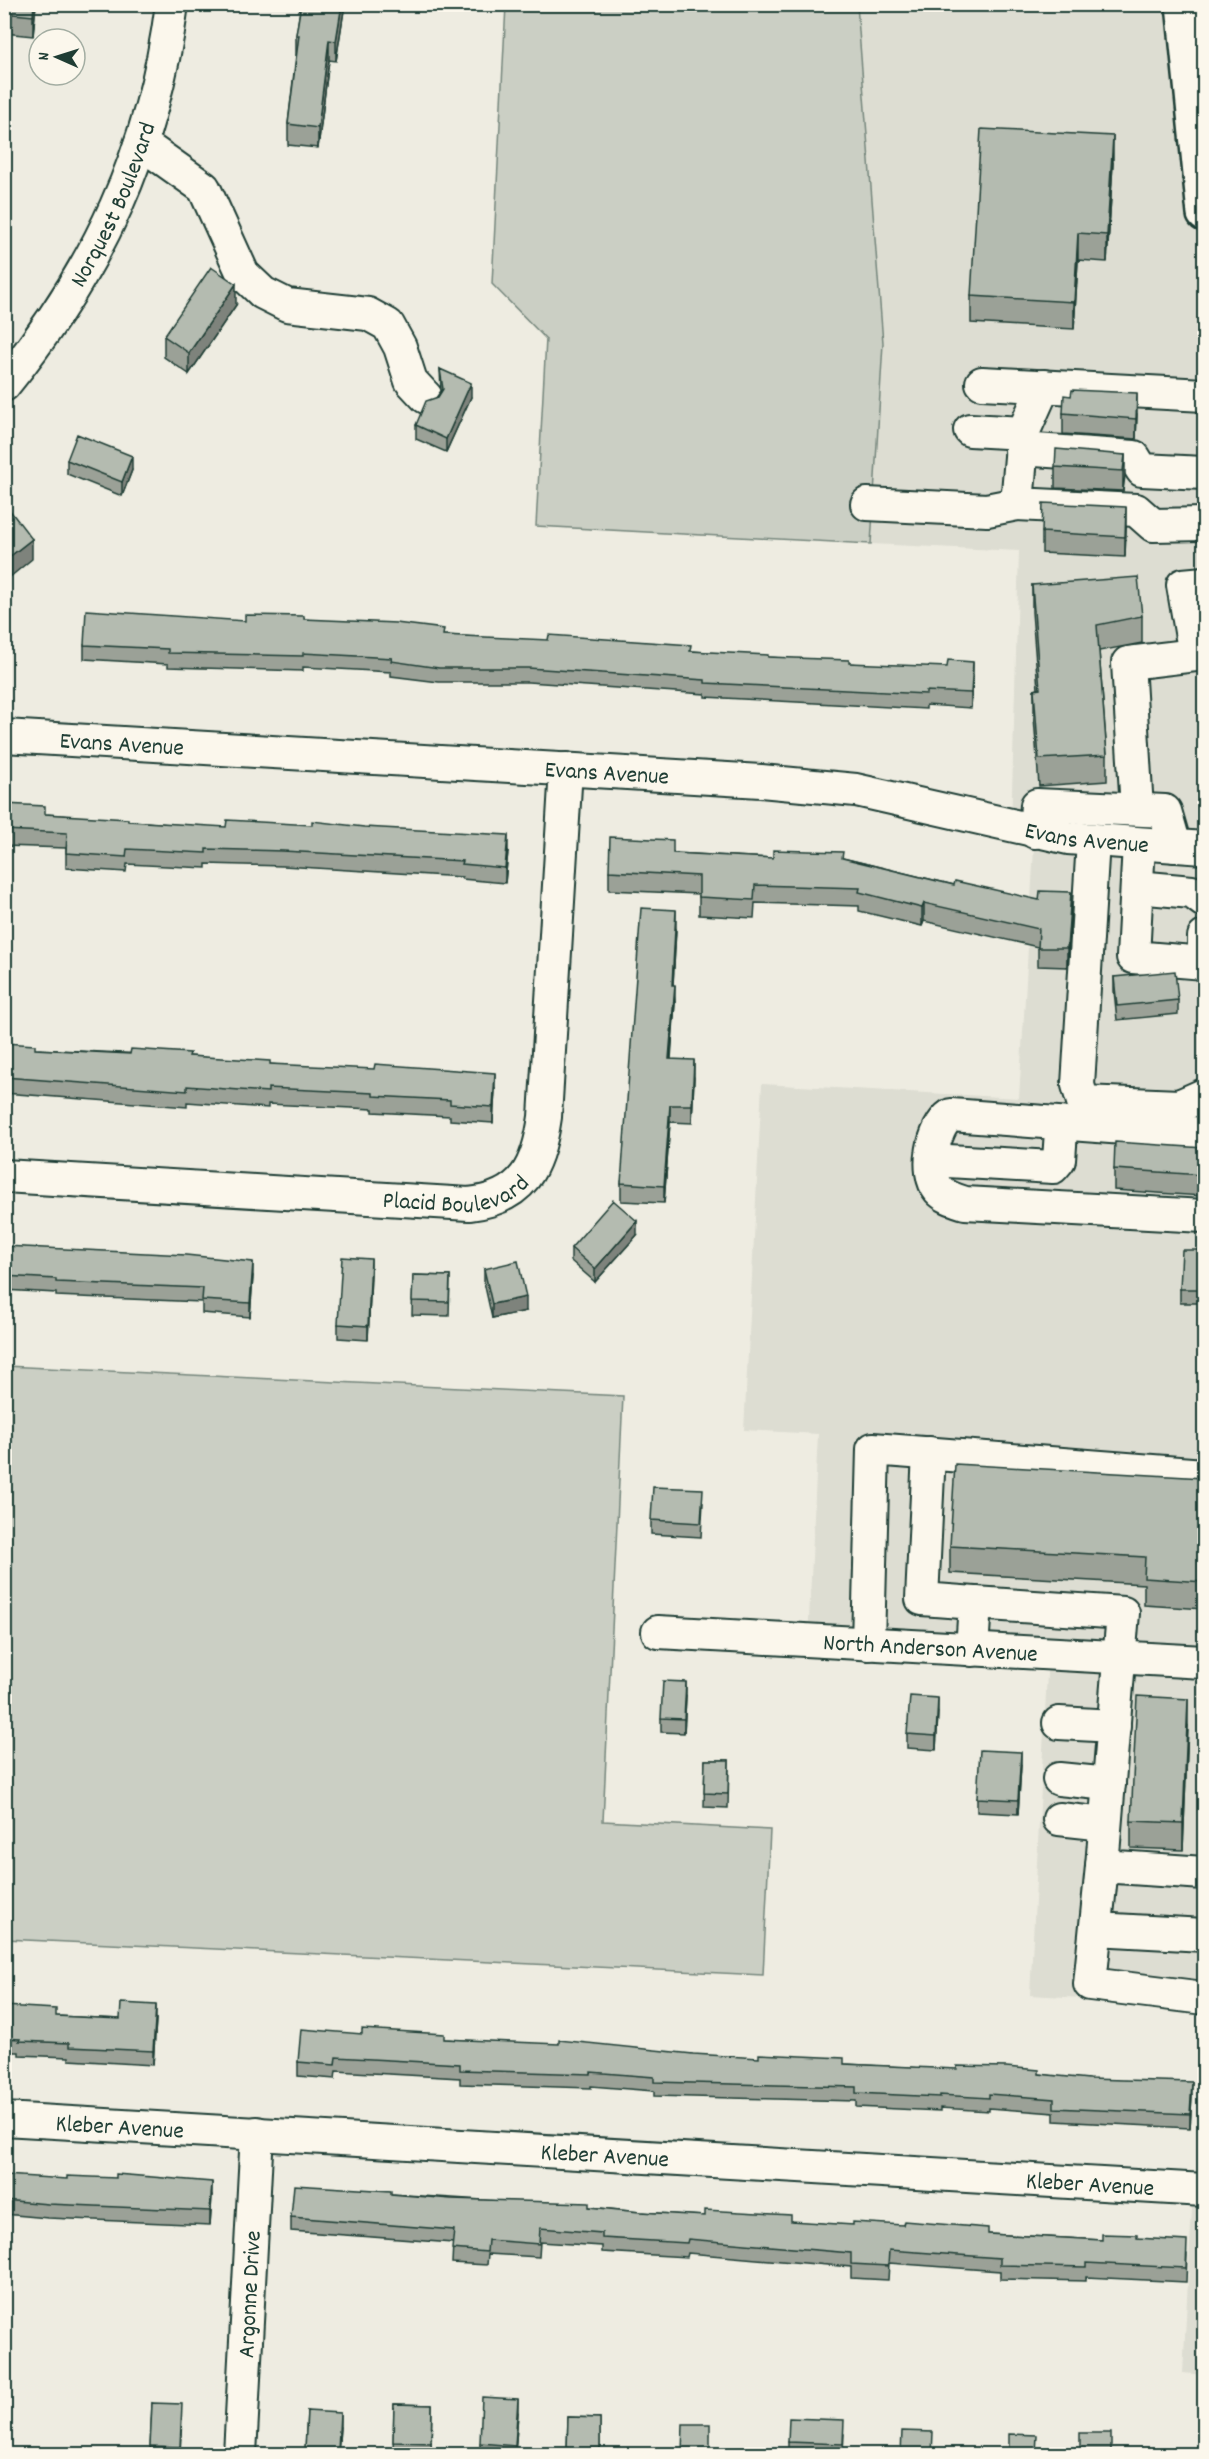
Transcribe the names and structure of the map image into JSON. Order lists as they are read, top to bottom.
{
  "streets": {
    "street": [
      "Norquest Boulevard",
      "Evans Avenue",
      "Placid Boulevard",
      "North Anderson Avenue",
      "Kleber Avenue",
      "Argonne Drive"
    ]
  },
  "crossings": [
    ["Evans Avenue", "Placid Boulevard"],
    ["Kleber Avenue", "Argonne Drive"]
  ],
  "north": "left"
}
